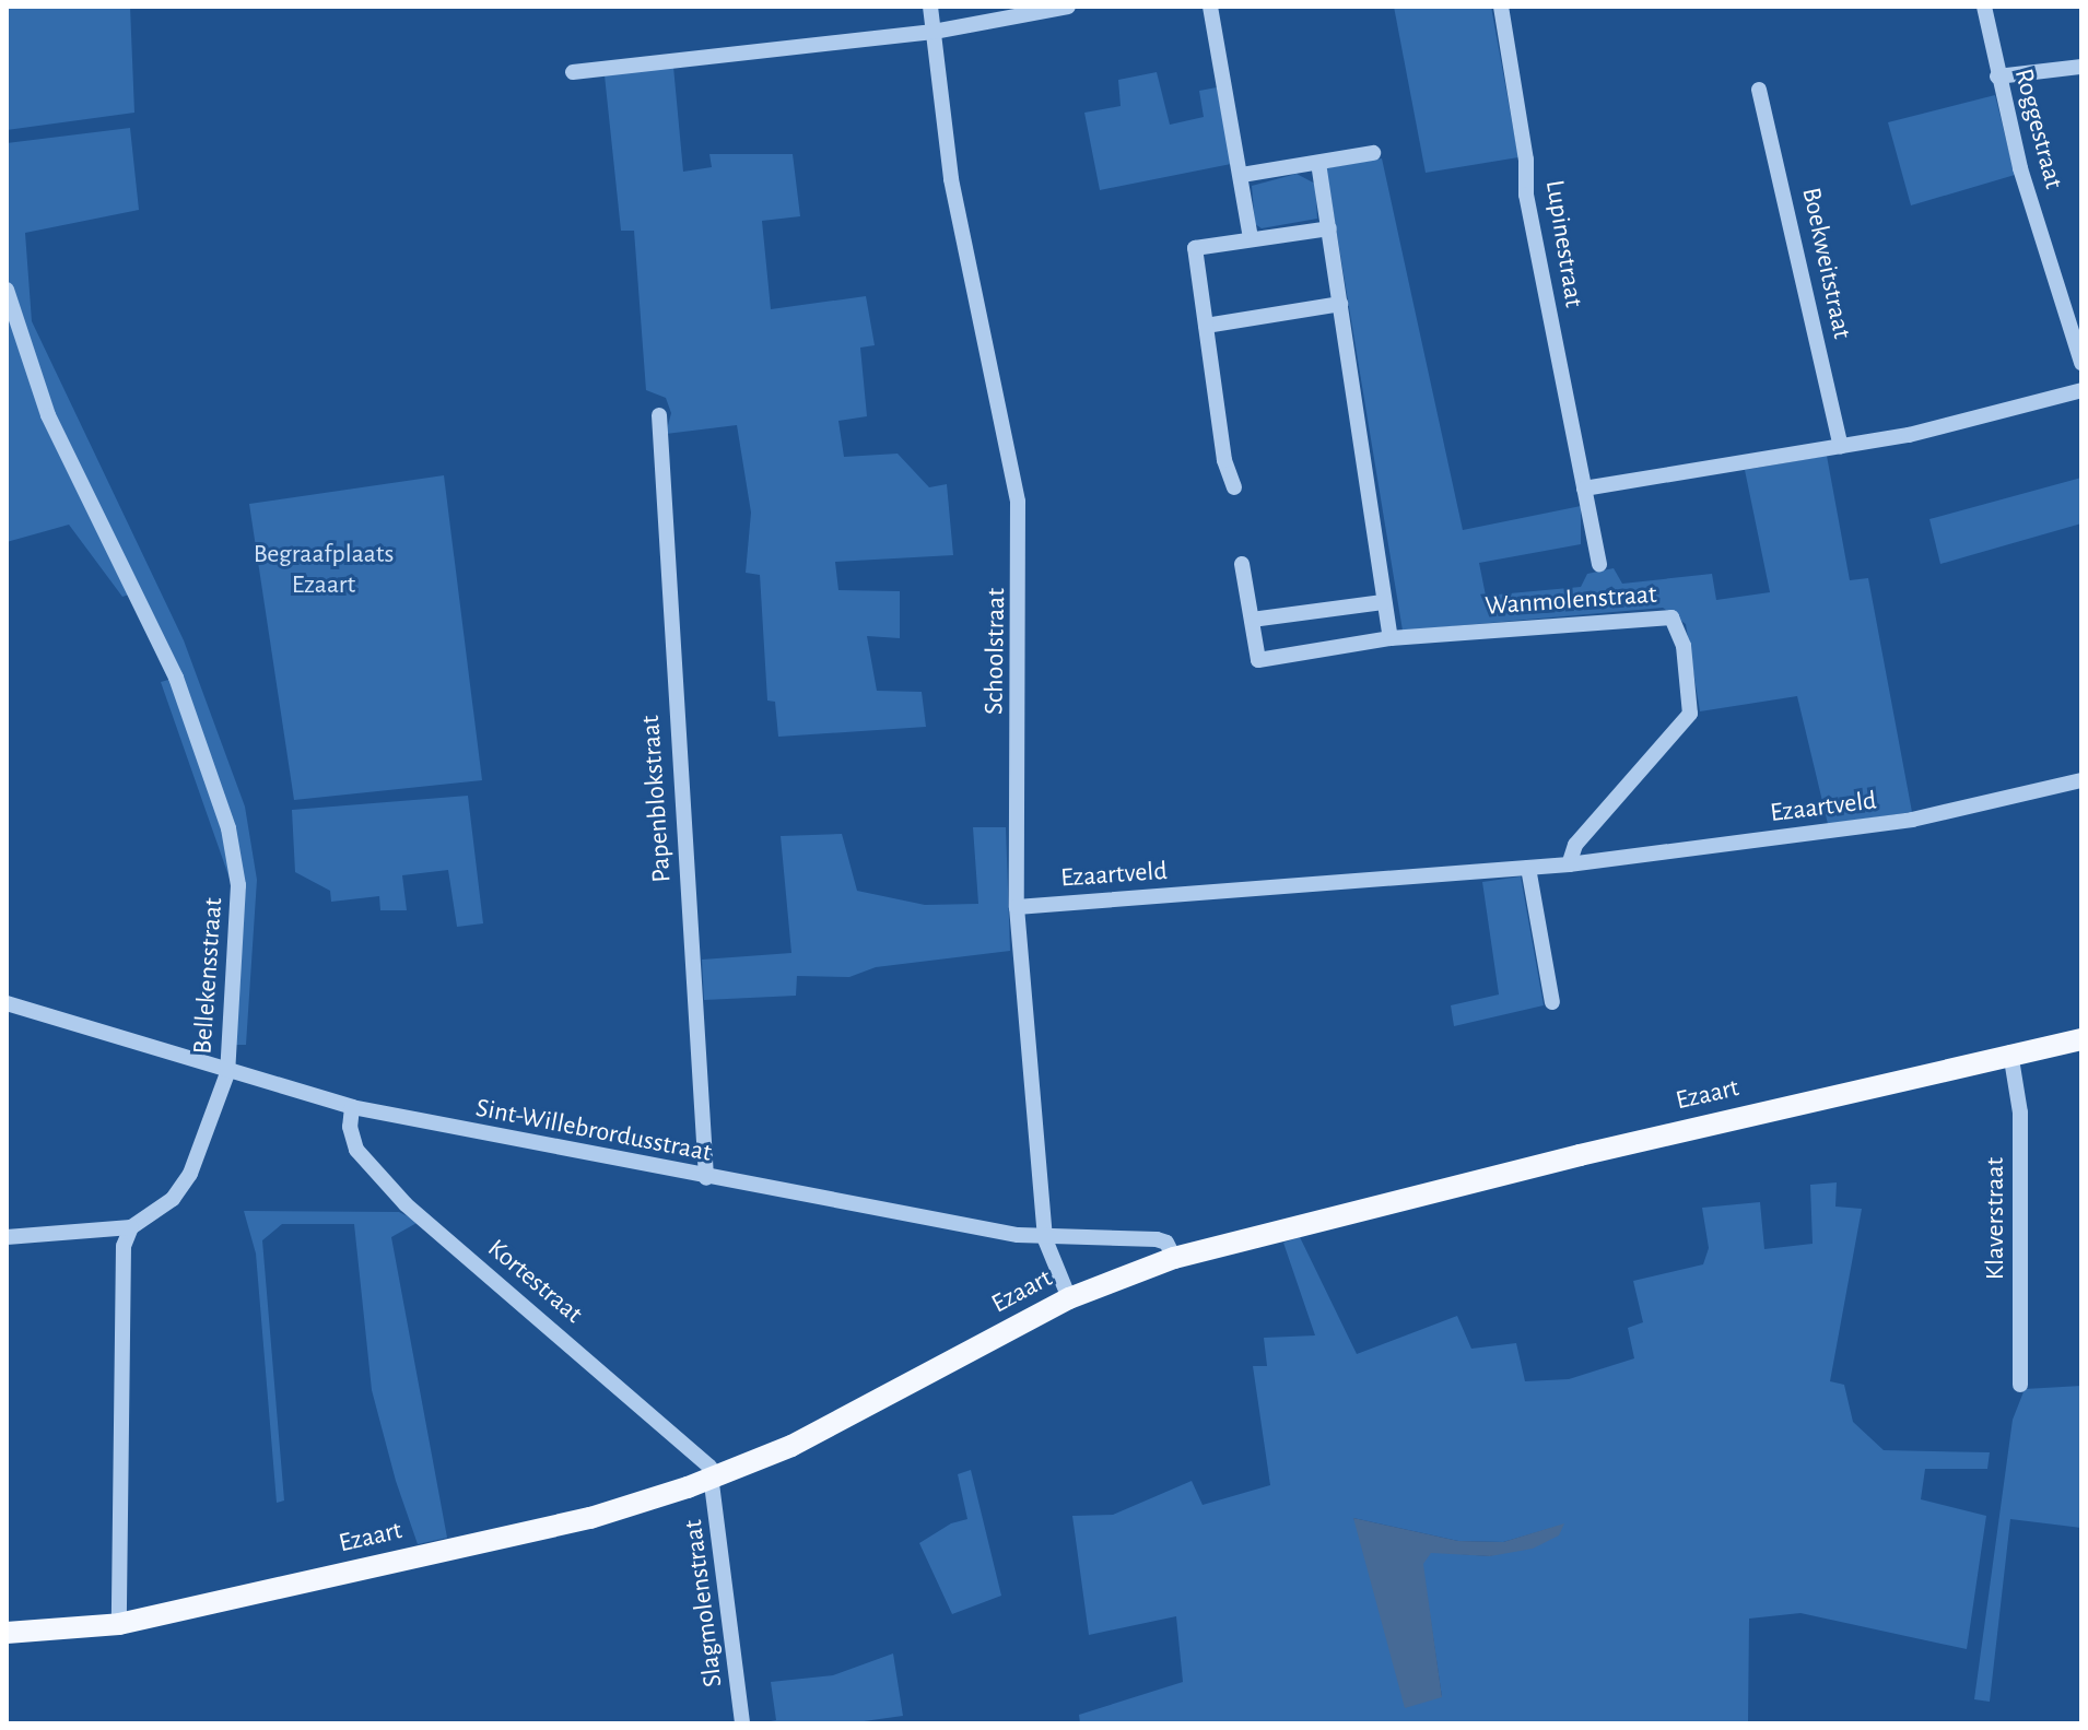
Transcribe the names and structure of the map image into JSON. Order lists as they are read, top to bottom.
{
  "streets": {
    "main road": ["Ezaart"],
    "street": [
      "Roggestraat",
      "Lupinestraat",
      "Boekweitstraat",
      "Wanmolenstraat",
      "Schoolstraat",
      "Papenblokstraat",
      "Ezaartveld",
      "Bellekensstraat",
      "Sint-Willebrordusstraat",
      "Klaverstraat",
      "Kortestraat",
      "Slagmolenstraat"
    ]
  },
  "crossings": [
    ["Wanmolenstraat", "Ezaartveld"],
    ["Schoolstraat", "Ezaartveld"],
    ["Schoolstraat", "Ezaart"],
    ["Schoolstraat", "Sint-Willebrordusstraat"],
    ["Papenblokstraat", "Sint-Willebrordusstraat"],
    ["Bellekensstraat", "Sint-Willebrordusstraat"],
    ["Ezaart", "Sint-Willebrordusstraat"],
    ["Ezaart", "Klaverstraat"],
    ["Ezaart", "Kortestraat"],
    ["Ezaart", "Slagmolenstraat"],
    ["Sint-Willebrordusstraat", "Kortestraat"],
    ["Kortestraat", "Slagmolenstraat"]
  ],
  "parks": ["Begraafplaats Ezaart"]
}
